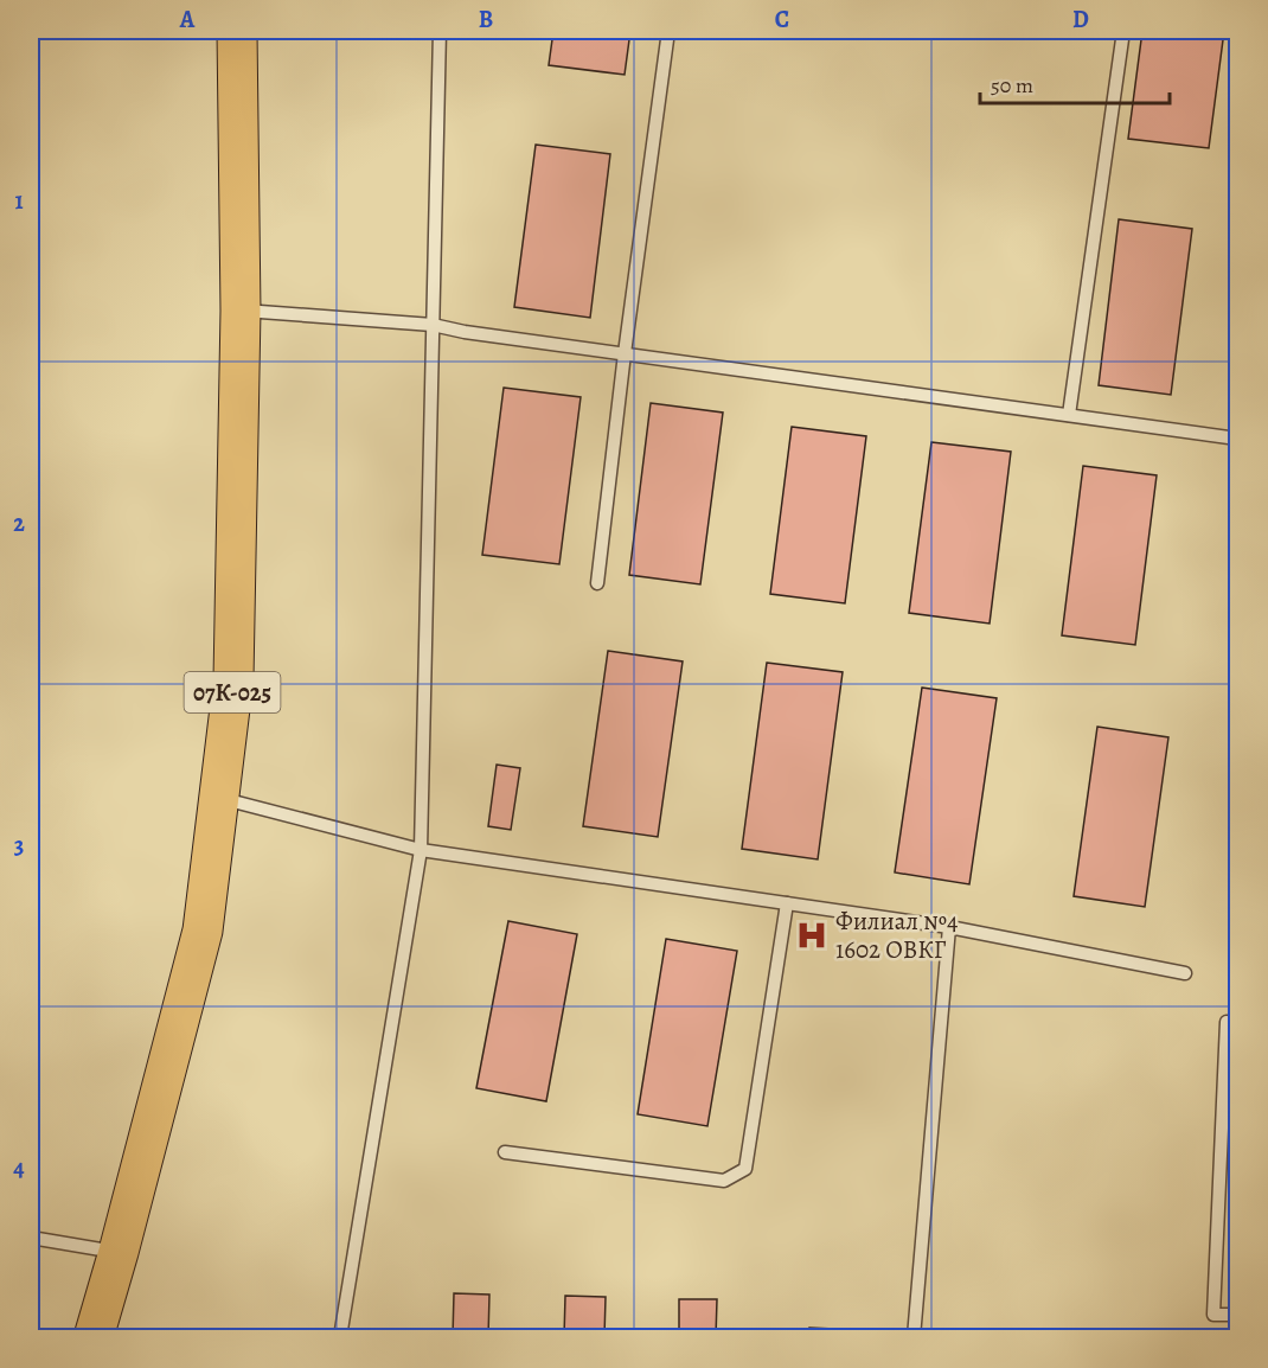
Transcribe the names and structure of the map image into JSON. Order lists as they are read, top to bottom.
{
  "streets": {
    "highway": ["07К-025"]
  },
  "places": {
    "hospital": ["Филиал №4 1602 ОВКГ"]
  },
  "scale_bar": "50 m",
  "grid": {
    "columns": [
      "A",
      "B",
      "C",
      "D"
    ],
    "rows": [
      "1",
      "2",
      "3",
      "4"
    ]
  }
}
